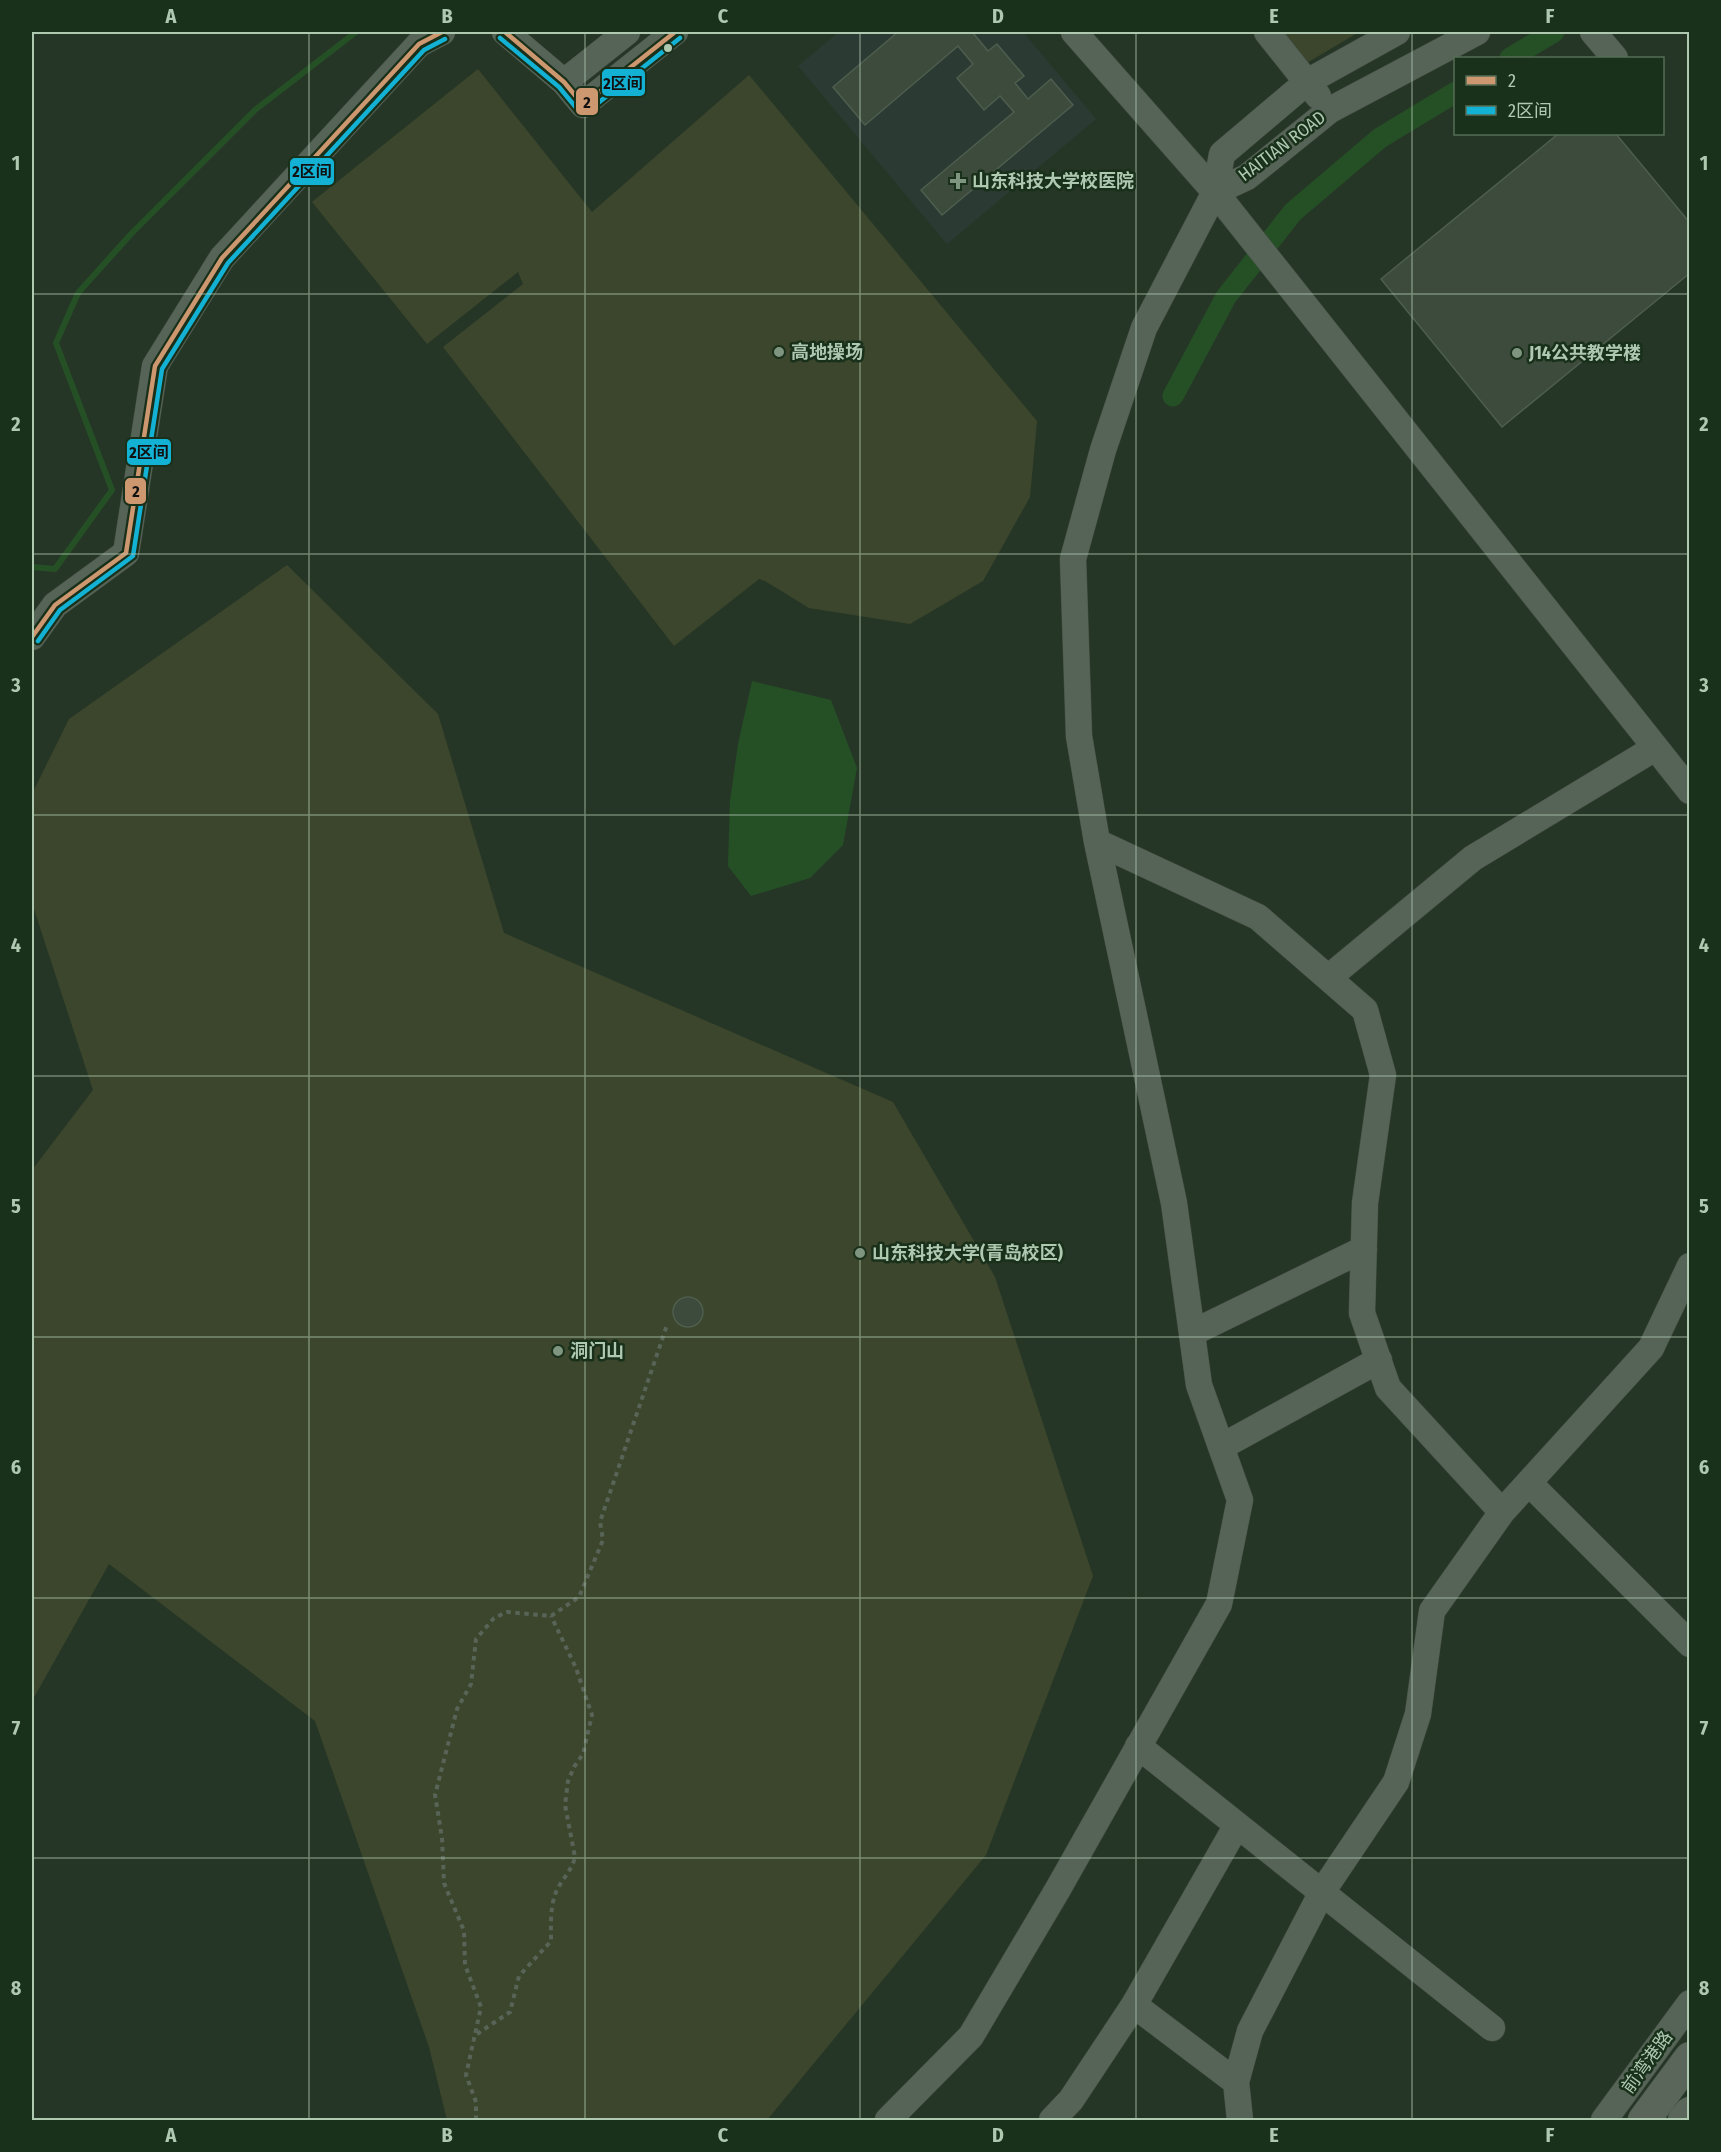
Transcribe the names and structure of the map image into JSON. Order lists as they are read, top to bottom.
{
  "streets": {
    "main road": ["前湾港路"],
    "street": ["HAITIAN ROAD"]
  },
  "places": {
    "health": ["山东科技大学校医院"],
    "other": [
      "高地操场",
      "J14公共教学楼",
      "山东科技大学(青岛校区)",
      "洞门山"
    ]
  },
  "lines": ["transit line 2", "transit line 2区间"],
  "legend": ["2", "2区间"],
  "grid": {
    "columns": [
      "A",
      "B",
      "C",
      "D",
      "E",
      "F"
    ],
    "rows": [
      "1",
      "2",
      "3",
      "4",
      "5",
      "6",
      "7",
      "8"
    ]
  }
}
